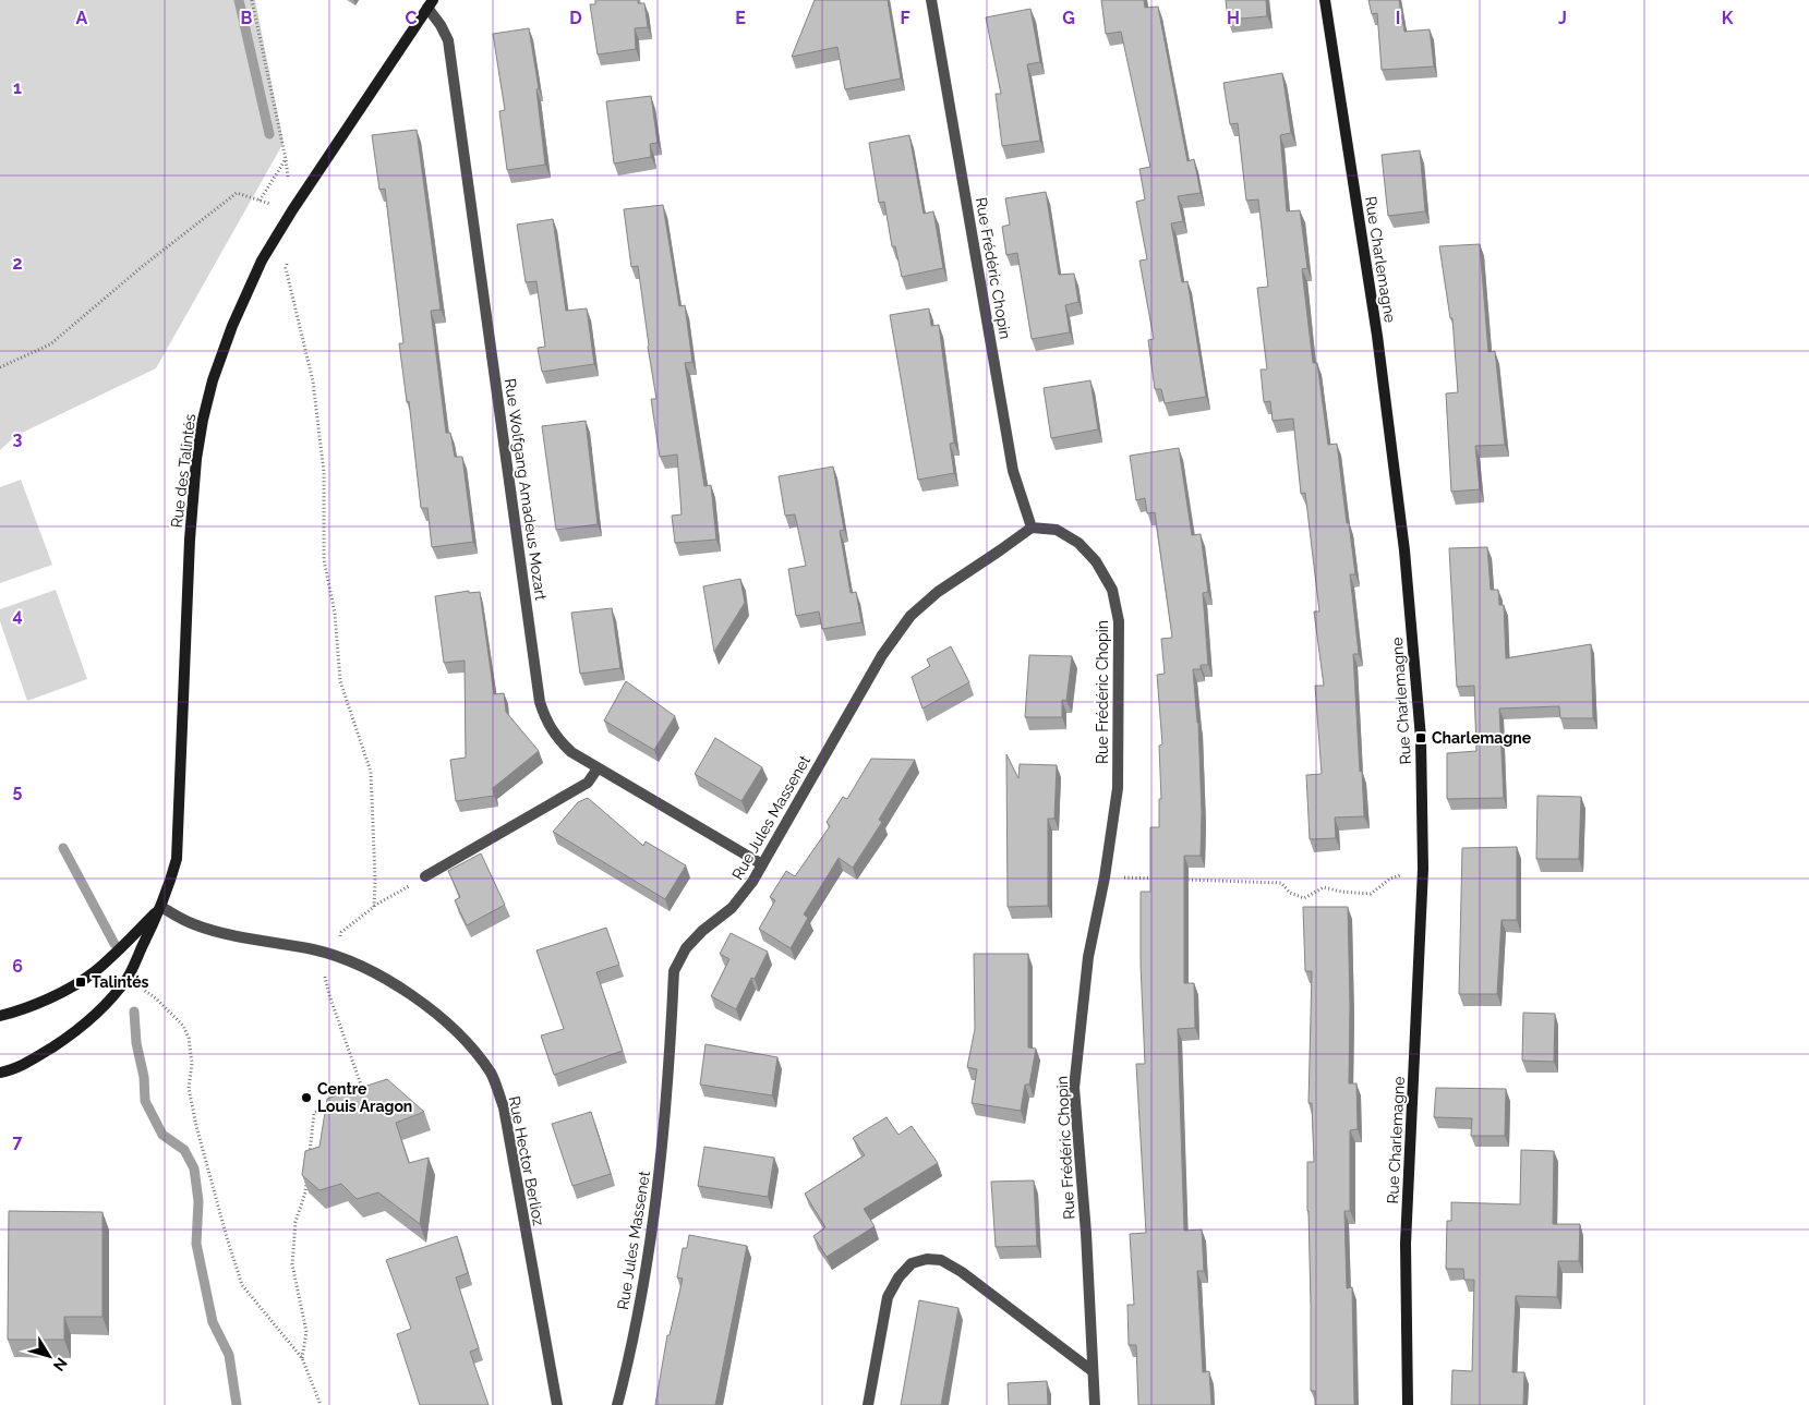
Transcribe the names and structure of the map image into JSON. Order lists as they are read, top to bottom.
{
  "streets": {
    "street": [
      "Rue Charlemagne",
      "Rue Frédéric Chopin",
      "Rue des Talintés",
      "Rue Wolfgang Amadeus Mozart",
      "Rue Jules Massenet",
      "Rue Hector Berlioz"
    ]
  },
  "crossings": [
    ["Rue Frédéric Chopin", "Rue Jules Massenet"],
    ["Rue des Talintés", "Rue Wolfgang Amadeus Mozart"],
    ["Rue des Talintés", "Rue Hector Berlioz"],
    ["Rue Wolfgang Amadeus Mozart", "Rue Jules Massenet"]
  ],
  "places": {
    "transit": ["Charlemagne", "Talintés"],
    "other": ["Centre Louis Aragon"]
  },
  "north": "bottom right",
  "grid": {
    "columns": [
      "A",
      "B",
      "C",
      "D",
      "E",
      "F",
      "G",
      "H",
      "I",
      "J",
      "K"
    ],
    "rows": [
      "1",
      "2",
      "3",
      "4",
      "5",
      "6",
      "7"
    ]
  }
}
